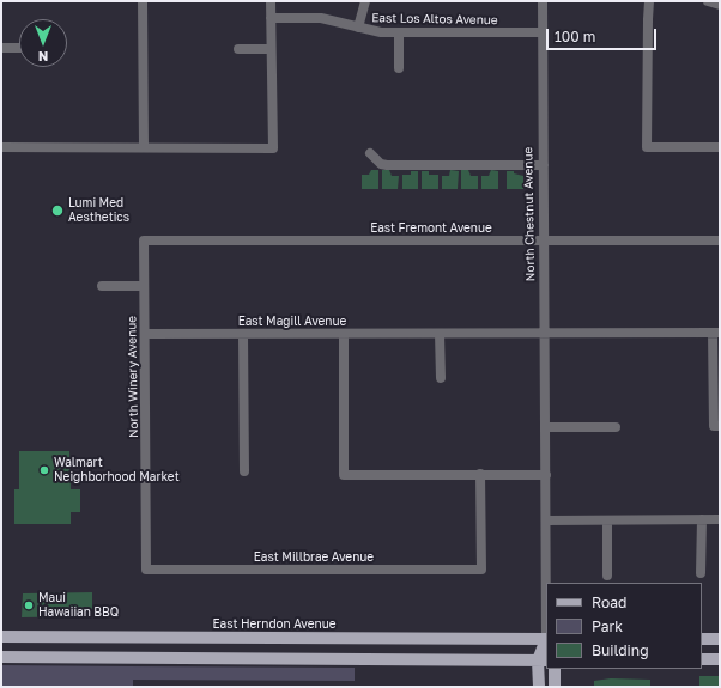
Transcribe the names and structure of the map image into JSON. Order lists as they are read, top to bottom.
{
  "streets": {
    "main road": ["North Chestnut Avenue", "East Herndon Avenue"],
    "street": [
      "East Los Altos Avenue",
      "East Fremont Avenue",
      "East Magill Avenue",
      "North Winery Avenue",
      "East Millbrae Avenue"
    ]
  },
  "crossings": [
    ["East Los Altos Avenue", "North Chestnut Avenue"],
    ["North Chestnut Avenue", "East Fremont Avenue"],
    ["North Chestnut Avenue", "East Magill Avenue"],
    ["East Fremont Avenue", "North Winery Avenue"],
    ["East Magill Avenue", "North Winery Avenue"],
    ["North Winery Avenue", "East Millbrae Avenue"]
  ],
  "places": ["Lumi Med Aesthetics", "Walmart Neighborhood Market", "Maui Hawaiian BBQ"],
  "legend": ["Road", "Park", "Building"],
  "scale_bar": "100 m",
  "north": "bottom"
}
